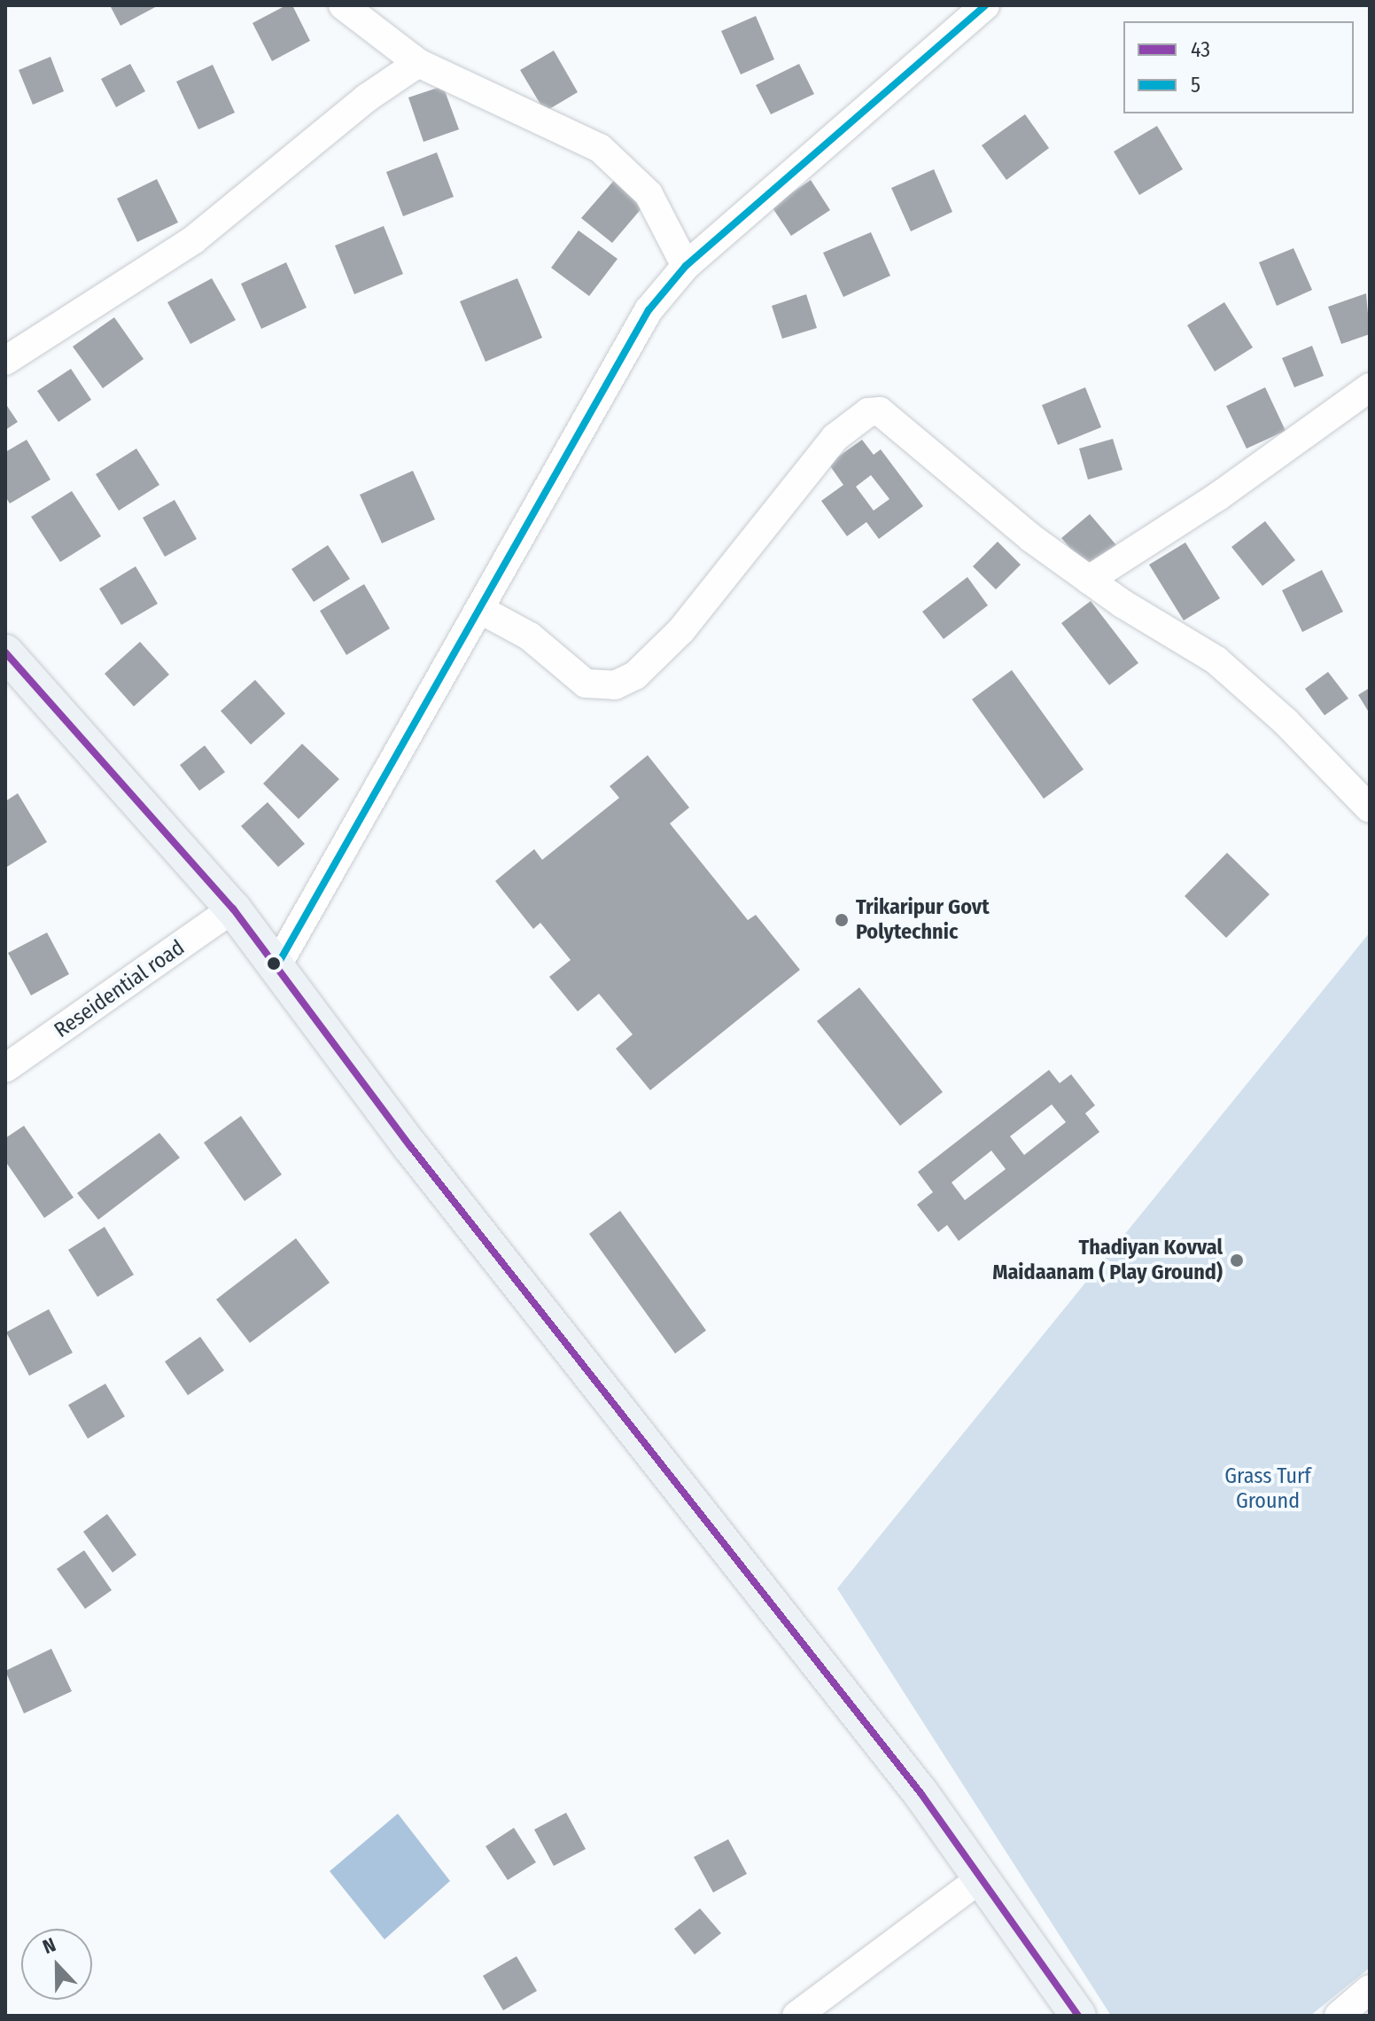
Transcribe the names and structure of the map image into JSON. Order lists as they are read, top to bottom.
{
  "streets": {
    "street": ["Reseidential road"]
  },
  "parks": ["Grass Turf Ground"],
  "places": ["Trikaripur Govt Polytechnic", "Thadiyan Kovval Maidaanam ( Play Ground)"],
  "lines": ["transit line 5", "transit line 43"],
  "legend": ["43", "5"],
  "north": "top"
}
